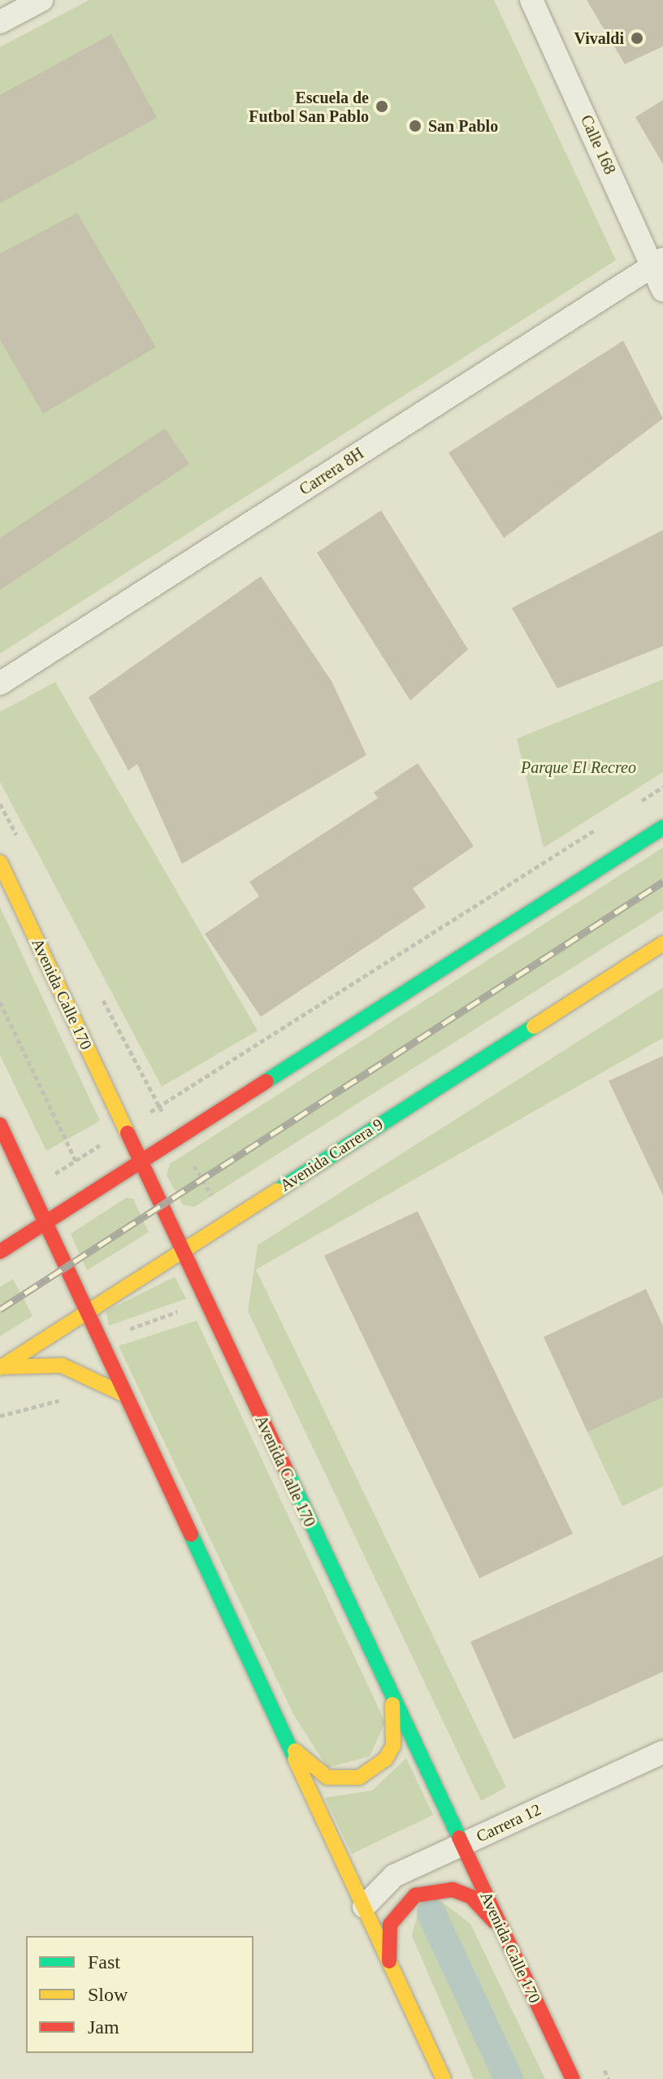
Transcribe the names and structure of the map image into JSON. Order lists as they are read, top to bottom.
{
  "streets": {
    "main road": ["Avenida Calle 170", "Avenida Carrera 9"],
    "street": ["Calle 168", "Carrera 8H", "Carrera 12"]
  },
  "crossings": [
    ["Calle 168", "Carrera 8H"],
    ["Avenida Calle 170", "Avenida Carrera 9"],
    ["Avenida Calle 170", "Carrera 12"]
  ],
  "parks": ["Parque El Recreo"],
  "places": ["Vivaldi", "Escuela de Futbol San Pablo", "San Pablo"],
  "legend": ["Fast", "Slow", "Jam"]
}
